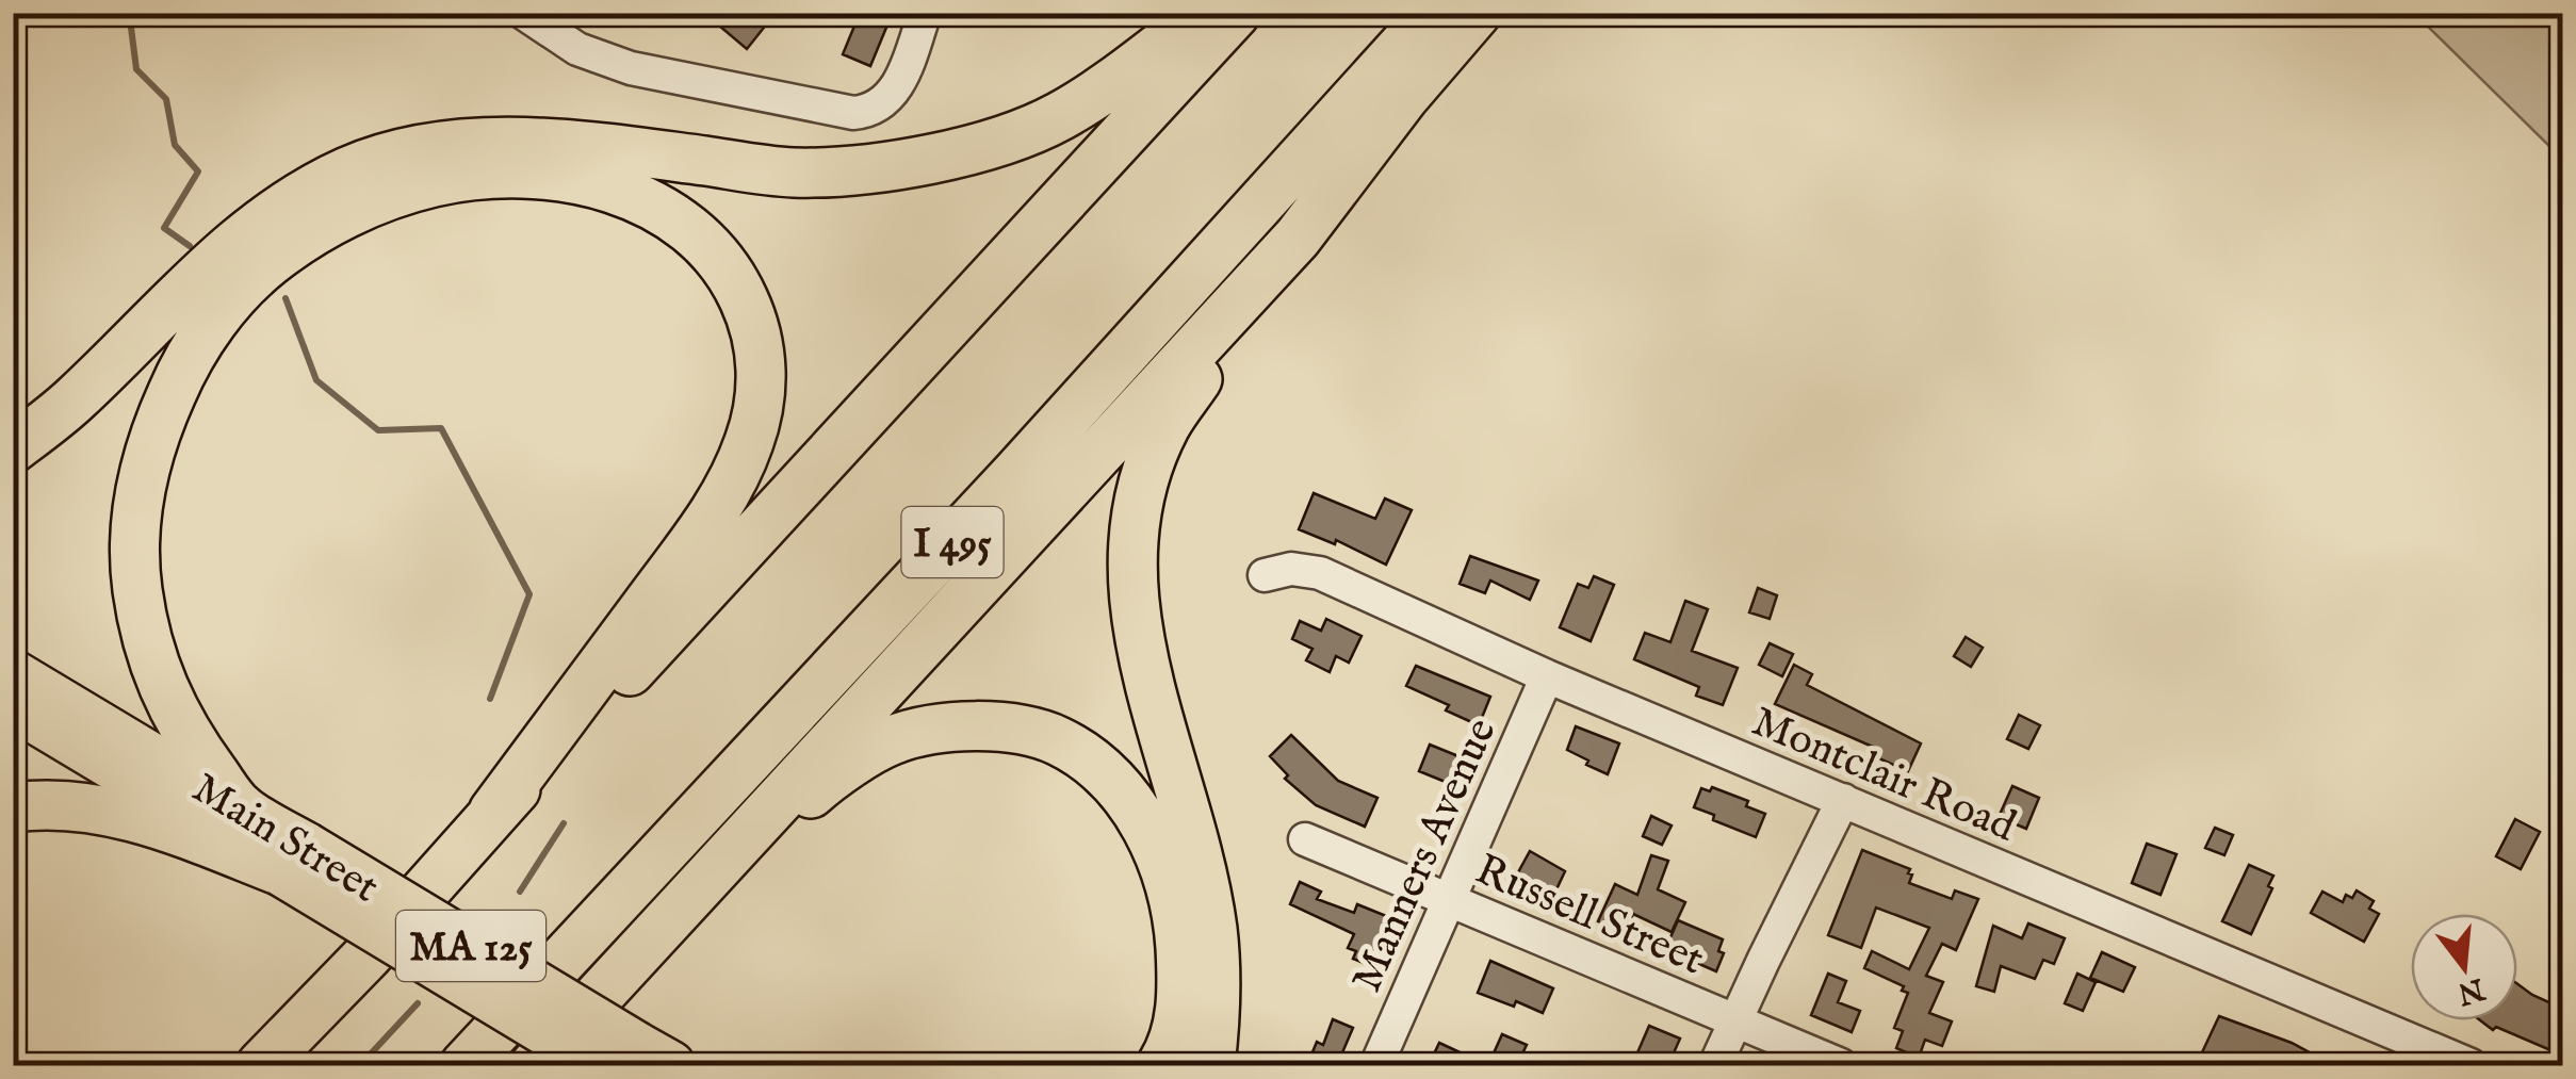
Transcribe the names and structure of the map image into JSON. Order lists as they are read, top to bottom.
{
  "streets": {
    "highway": ["I 495", "Main Street", "MA 125"],
    "street": ["Montclair Road", "Manners Avenue", "Russell Street"]
  },
  "crossings": [
    ["Montclair Road", "Manners Avenue"],
    ["Manners Avenue", "Russell Street"]
  ],
  "north": "bottom"
}
